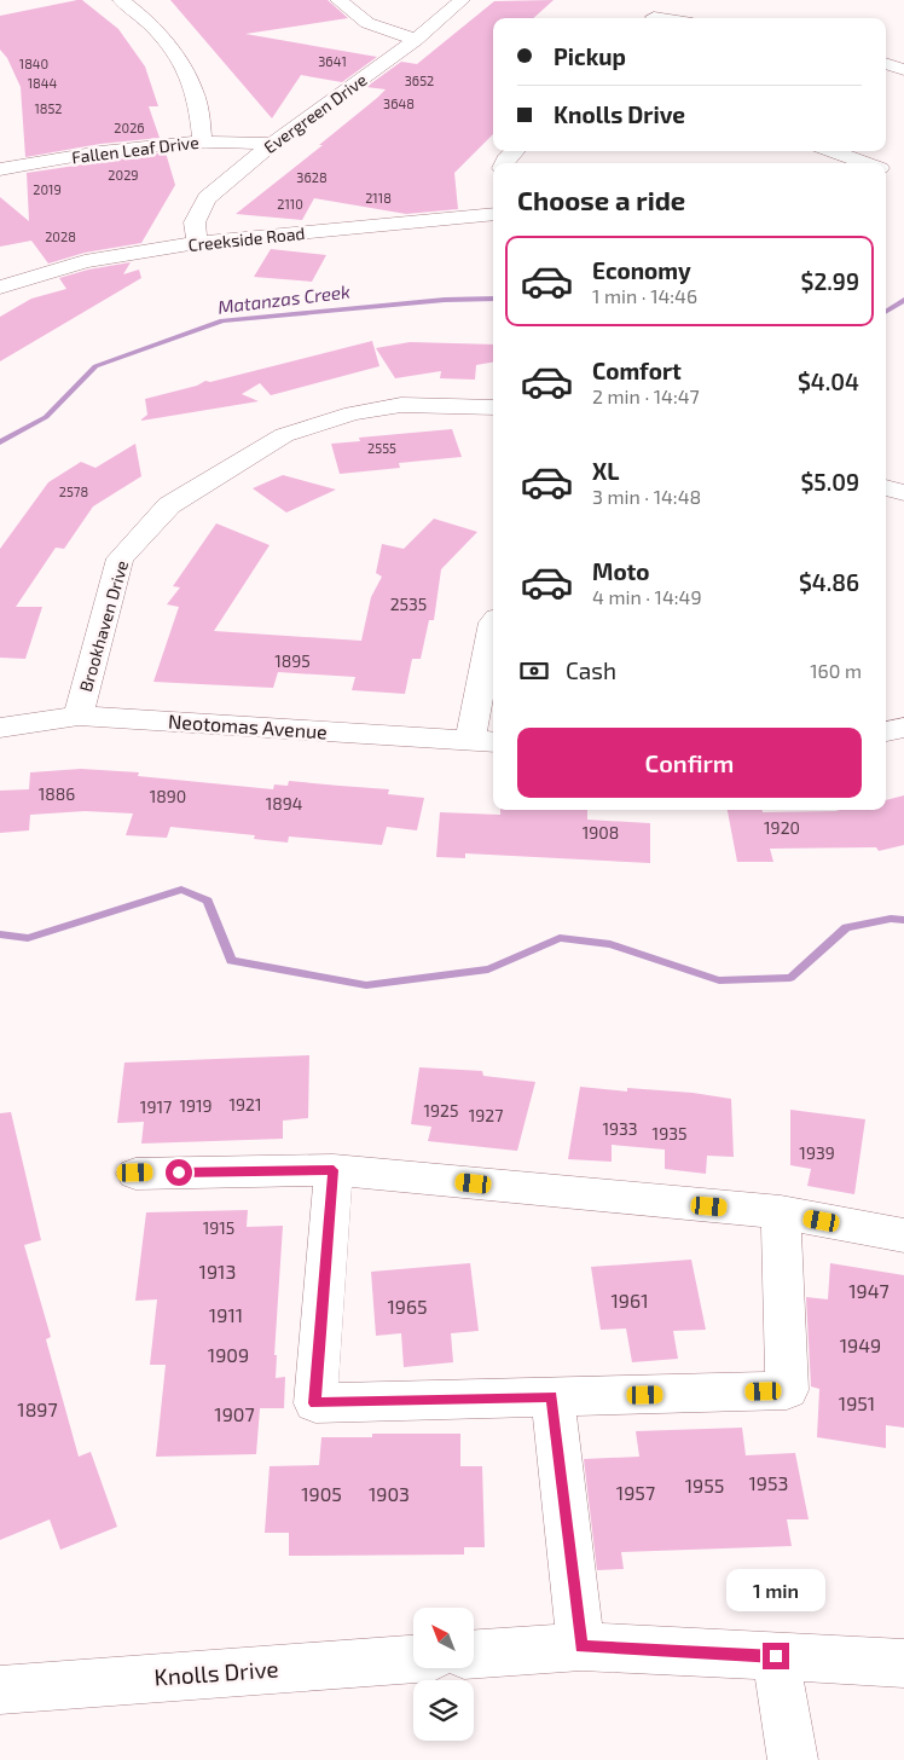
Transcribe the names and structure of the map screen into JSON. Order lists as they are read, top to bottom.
{
  "streets": {
    "street": [
      "Evergreen Drive",
      "Fallen Leaf Drive",
      "Creekside Road",
      "Brookhaven Drive",
      "Neotomas Avenue",
      "Knolls Drive"
    ]
  },
  "crossings": [
    ["Evergreen Drive", "Fallen Leaf Drive"],
    ["Evergreen Drive", "Creekside Road"],
    ["Brookhaven Drive", "Neotomas Avenue"]
  ],
  "water": ["Matanzas Creek"],
  "house_numbers": [
    "3641",
    "1840",
    "3652",
    "1844",
    "3648",
    "1852",
    "2026",
    "2029",
    "3628",
    "2019",
    "2118",
    "2110",
    "2028",
    "2555",
    "2578",
    "2535",
    "1895",
    "1886",
    "1890",
    "1894",
    "1920",
    "1908",
    "1921",
    "1919",
    "1917",
    "1925",
    "1927",
    "1933",
    "1935",
    "1939",
    "1915",
    "1913",
    "1947",
    "1961",
    "1965",
    "1911",
    "1949",
    "1909",
    "1951",
    "1897",
    "1907",
    "1953",
    "1955",
    "1957",
    "1905",
    "1903"
  ],
  "north": "top left",
  "page": {
    "banner": ["Pickup", "Knolls Drive"],
    "heading": "Choose a ride",
    "list": [
      {
        "name": "Economy",
        "note": "1 min · 14:46",
        "value": "$2.99"
      },
      {
        "name": "Comfort",
        "note": "2 min · 14:47",
        "value": "$4.04"
      },
      {
        "name": "XL",
        "note": "3 min · 14:48",
        "value": "$5.09"
      },
      {
        "name": "Moto",
        "note": "4 min · 14:49",
        "value": "$4.86"
      }
    ],
    "pay": ["Cash", "160 m"],
    "buttons": "Confirm",
    "bubble": "1 min"
  }
}
